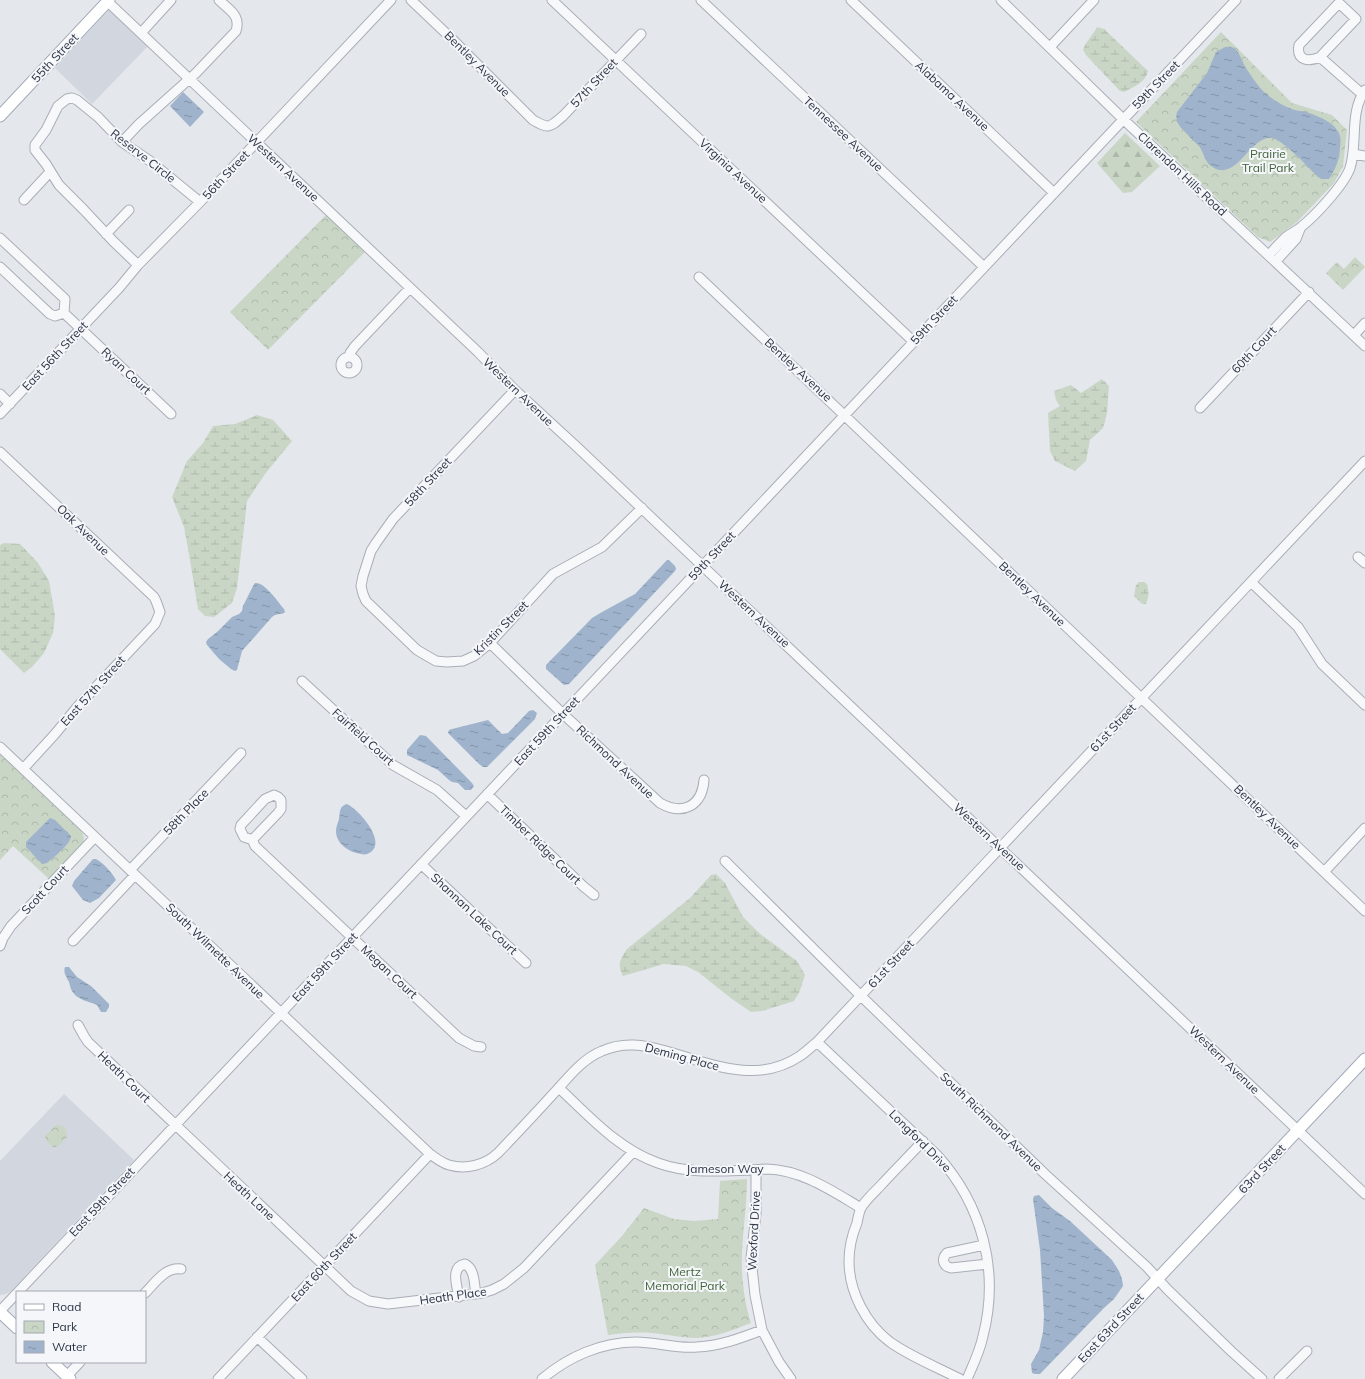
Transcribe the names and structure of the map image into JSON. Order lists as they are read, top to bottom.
{
  "streets": {
    "main road": ["55th Street", "63rd Street", "East 63rd Street"],
    "street": [
      "Bentley Avenue",
      "57th Street",
      "59th Street",
      "Alabama Avenue",
      "Tennessee Avenue",
      "Reserve Circle",
      "Western Avenue",
      "Virginia Avenue",
      "Clarendon Hills Road",
      "56th Street",
      "60th Court",
      "East 56th Street",
      "Ryan Court",
      "58th Street",
      "Oak Avenue",
      "Kristin Street",
      "East 57th Street",
      "61st Street",
      "East 59th Street",
      "Fairfield Court",
      "Richmond Avenue",
      "58th Place",
      "Timber Ridge Court",
      "Scott Court",
      "Shannan Lake Court",
      "South Wilmette Avenue",
      "Megan Court",
      "Deming Place",
      "Heath Court",
      "South Richmond Avenue",
      "Longford Drive",
      "Jameson Way",
      "Heath Lane",
      "Wexford Drive",
      "East 60th Street",
      "Heath Place"
    ]
  },
  "crossings": [
    ["55th Street", "Western Avenue"],
    ["Bentley Avenue", "57th Street"],
    ["Bentley Avenue", "59th Street"],
    ["Bentley Avenue", "61st Street"],
    ["57th Street", "Virginia Avenue"],
    ["59th Street", "Alabama Avenue"],
    ["59th Street", "Tennessee Avenue"],
    ["59th Street", "Western Avenue"],
    ["59th Street", "Virginia Avenue"],
    ["59th Street", "Clarendon Hills Road"],
    ["59th Street", "East 59th Street"],
    ["Reserve Circle", "56th Street"],
    ["Western Avenue", "56th Street"],
    ["Western Avenue", "58th Street"],
    ["Western Avenue", "Kristin Street"],
    ["Western Avenue", "61st Street"],
    ["Western Avenue", "63rd Street"],
    ["Clarendon Hills Road", "60th Court"],
    ["56th Street", "East 56th Street"],
    ["East 56th Street", "Ryan Court"],
    ["58th Street", "Kristin Street"],
    ["Oak Avenue", "East 57th Street"],
    ["Kristin Street", "Richmond Avenue"],
    ["East 57th Street", "South Wilmette Avenue"],
    ["61st Street", "Deming Place"],
    ["61st Street", "South Richmond Avenue"],
    ["East 59th Street", "Fairfield Court"],
    ["East 59th Street", "Richmond Avenue"],
    ["East 59th Street", "Timber Ridge Court"],
    ["East 59th Street", "Shannan Lake Court"],
    ["East 59th Street", "South Wilmette Avenue"],
    ["East 59th Street", "Megan Court"],
    ["East 59th Street", "Heath Court"],
    ["East 59th Street", "Heath Lane"],
    ["58th Place", "South Wilmette Avenue"],
    ["Scott Court", "South Wilmette Avenue"],
    ["South Wilmette Avenue", "Deming Place"],
    ["South Wilmette Avenue", "East 60th Street"],
    ["Deming Place", "South Richmond Avenue"],
    ["Deming Place", "Longford Drive"],
    ["Deming Place", "Jameson Way"],
    ["Deming Place", "East 60th Street"],
    ["Heath Court", "Heath Lane"],
    ["South Richmond Avenue", "63rd Street"],
    ["South Richmond Avenue", "East 63rd Street"],
    ["Jameson Way", "Wexford Drive"],
    ["Jameson Way", "Heath Place"],
    ["63rd Street", "East 63rd Street"],
    ["Heath Lane", "East 60th Street"],
    ["Heath Lane", "Heath Place"],
    ["East 60th Street", "Heath Place"]
  ],
  "parks": ["Prairie Trail Park", "Mertz Memorial Park"],
  "legend": ["Road", "Park", "Water"]
}
